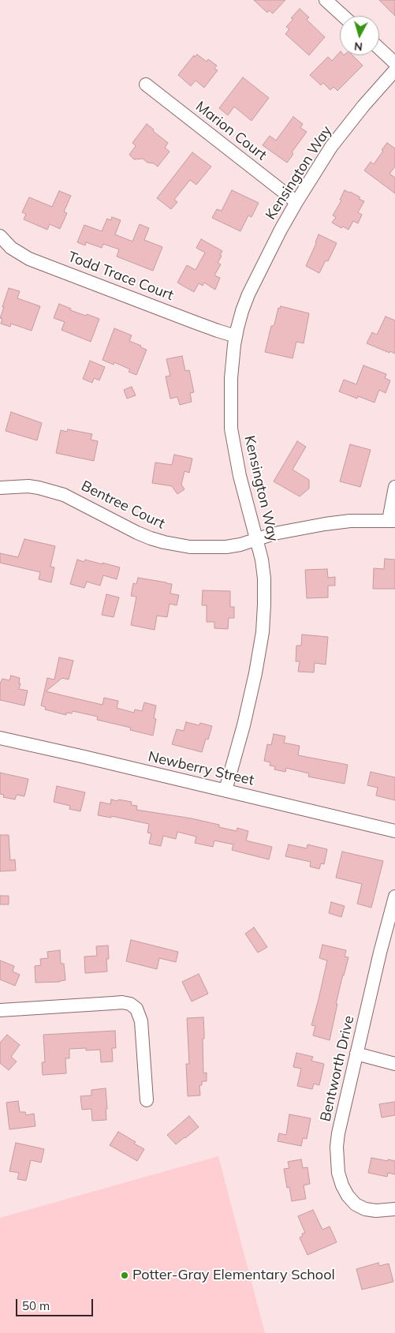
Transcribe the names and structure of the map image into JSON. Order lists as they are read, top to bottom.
{
  "streets": {
    "street": [
      "Marion Court",
      "Kensington Way",
      "Todd Trace Court",
      "Bentree Court",
      "Newberry Street",
      "Bentworth Drive"
    ]
  },
  "crossings": [
    ["Marion Court", "Kensington Way"],
    ["Kensington Way", "Todd Trace Court"],
    ["Kensington Way", "Bentree Court"],
    ["Kensington Way", "Newberry Street"]
  ],
  "places": ["Potter-Gray Elementary School"],
  "scale_bar": "50 m",
  "north": "bottom"
}
